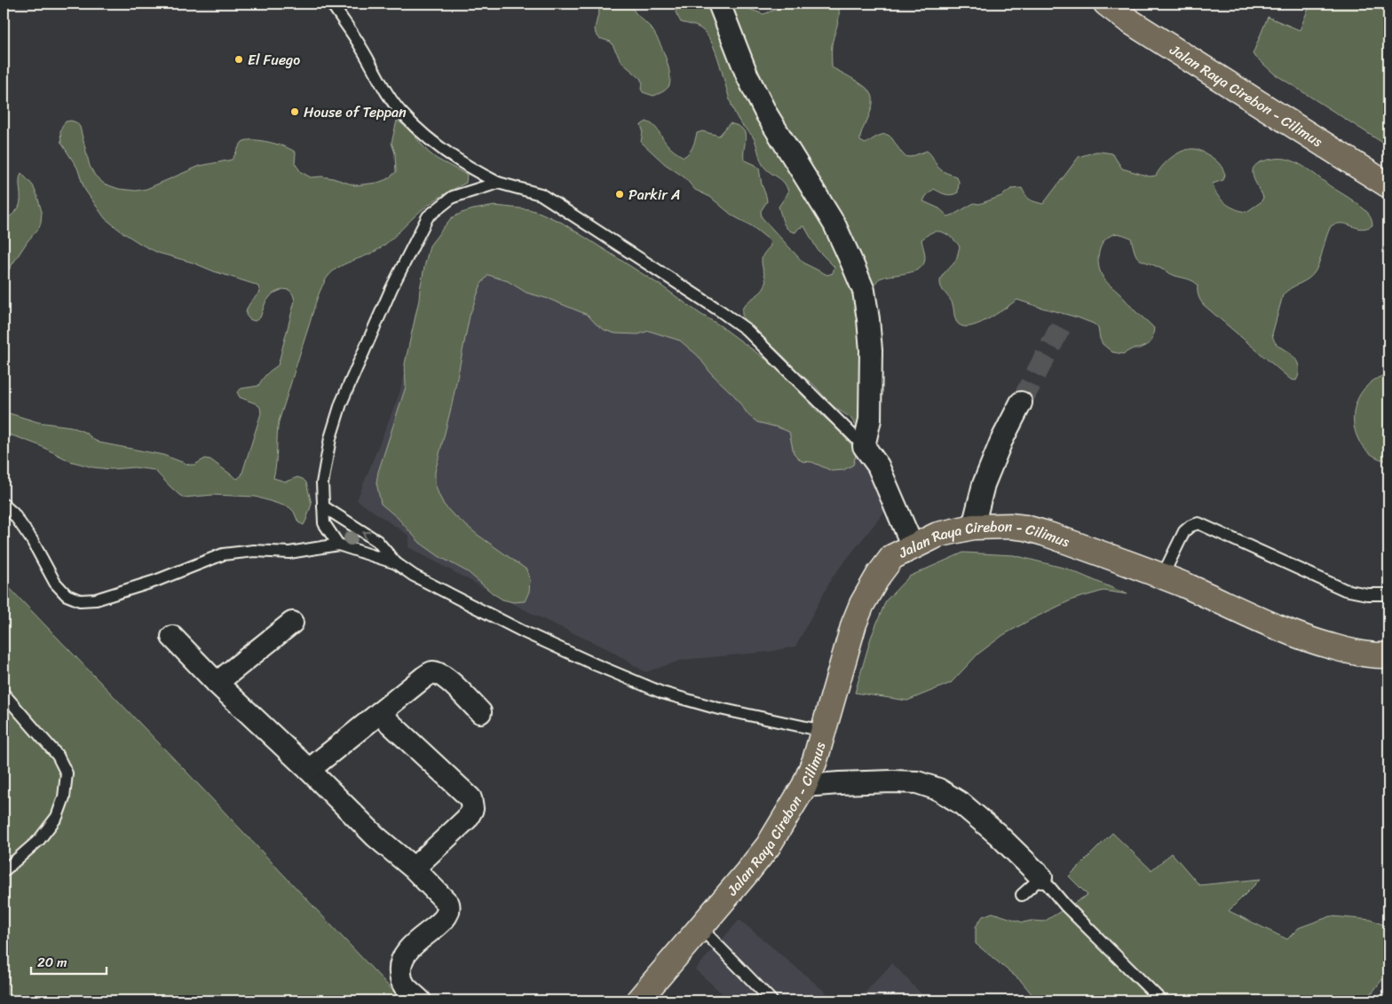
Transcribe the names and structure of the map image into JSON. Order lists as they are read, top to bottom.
{
  "streets": {
    "highway": ["Jalan Raya Cirebon - Cilimus"]
  },
  "places": ["El Fuego", "House of Teppan", "Parkir A"],
  "scale_bar": "20 m"
}
